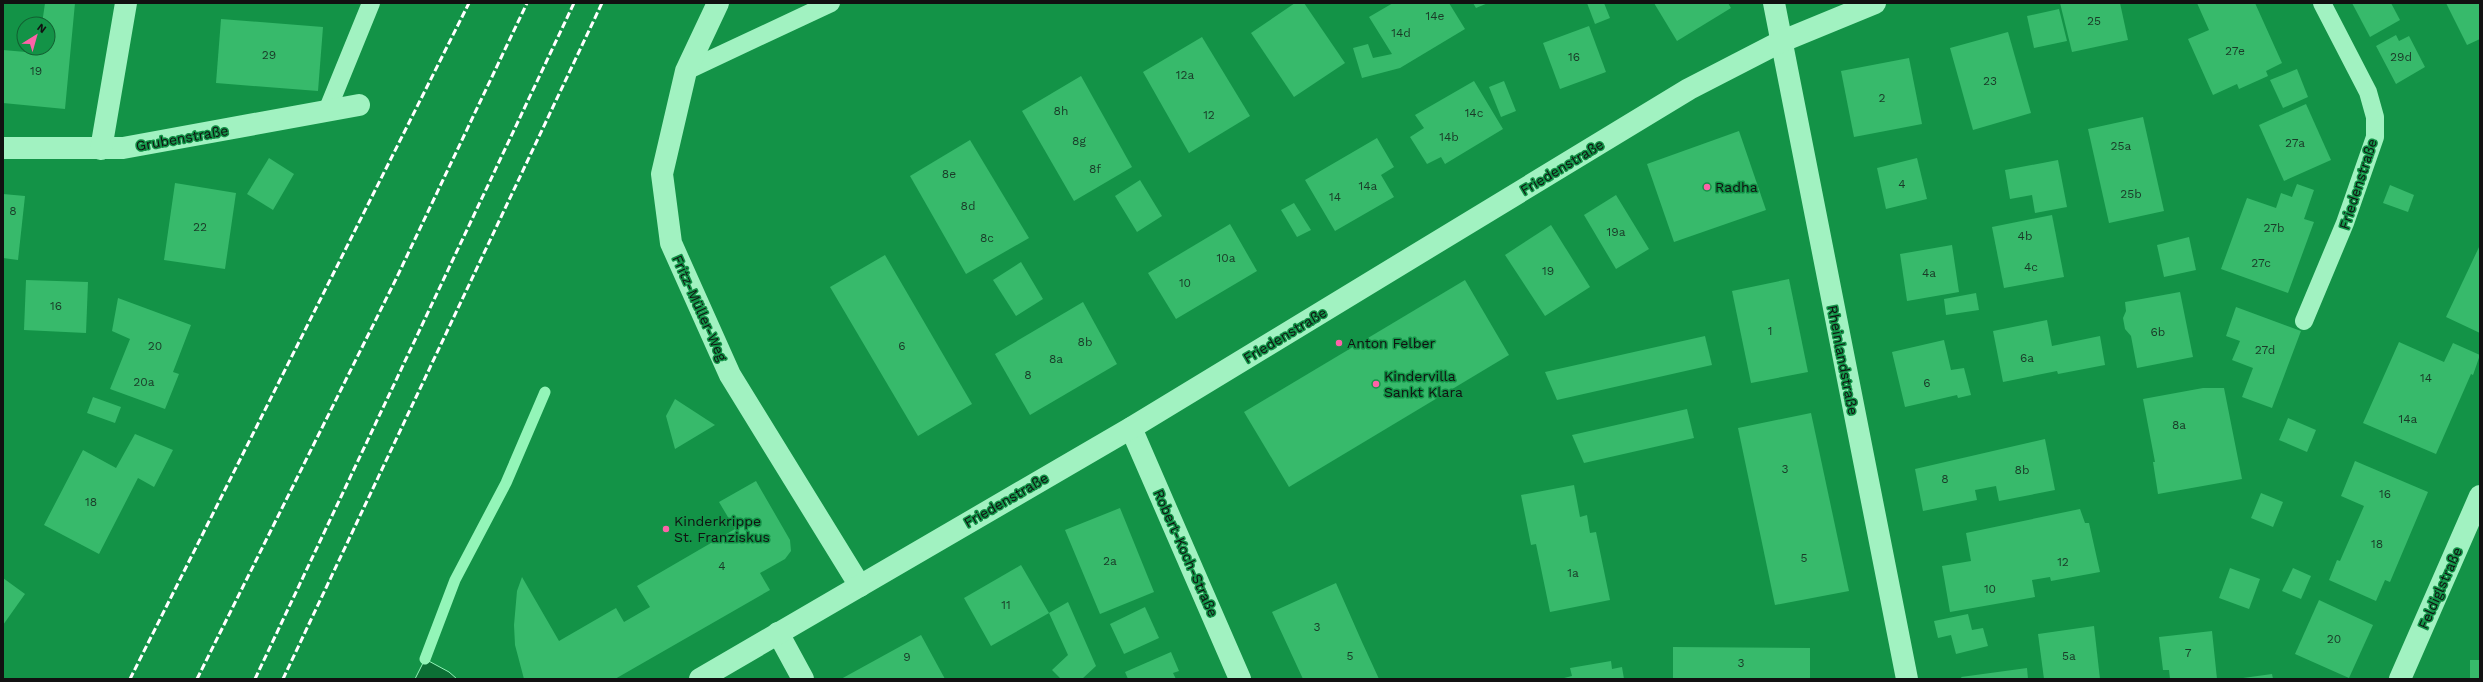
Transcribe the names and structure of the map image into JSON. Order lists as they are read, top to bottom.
{
  "streets": {
    "street": [
      "Grubenstraße",
      "Friedenstraße",
      "Fritz-Müller-Weg",
      "Rheinlandstraße",
      "Robert-Koch-Straße",
      "Feldiglstraße"
    ]
  },
  "crossings": [
    ["Friedenstraße", "Fritz-Müller-Weg"],
    ["Friedenstraße", "Rheinlandstraße"],
    ["Friedenstraße", "Robert-Koch-Straße"]
  ],
  "places": [
    "Radha",
    "Anton Felber",
    "Kindervilla Sankt Klara",
    "Kinderkrippe St. Franziskus"
  ],
  "house_numbers": [
    "14e",
    "25",
    "14d",
    "27e",
    "29",
    "16",
    "29d",
    "19",
    "12a",
    "23",
    "2",
    "8h",
    "14c",
    "12",
    "14b",
    "8g",
    "27a",
    "25a",
    "8f",
    "8e",
    "4",
    "14a",
    "25b",
    "14",
    "8d",
    "8",
    "22",
    "27b",
    "19a",
    "4b",
    "8c",
    "10a",
    "27c",
    "4c",
    "19",
    "4a",
    "10",
    "16",
    "1",
    "6b",
    "8b",
    "20",
    "6",
    "27d",
    "6a",
    "8a",
    "8",
    "14",
    "20a",
    "6",
    "14a",
    "8a",
    "3",
    "8b",
    "8",
    "16",
    "18",
    "18",
    "5",
    "2a",
    "12",
    "4",
    "1a",
    "10",
    "11",
    "3",
    "20",
    "7",
    "5",
    "5a",
    "9",
    "3"
  ],
  "north": "top right"
}
